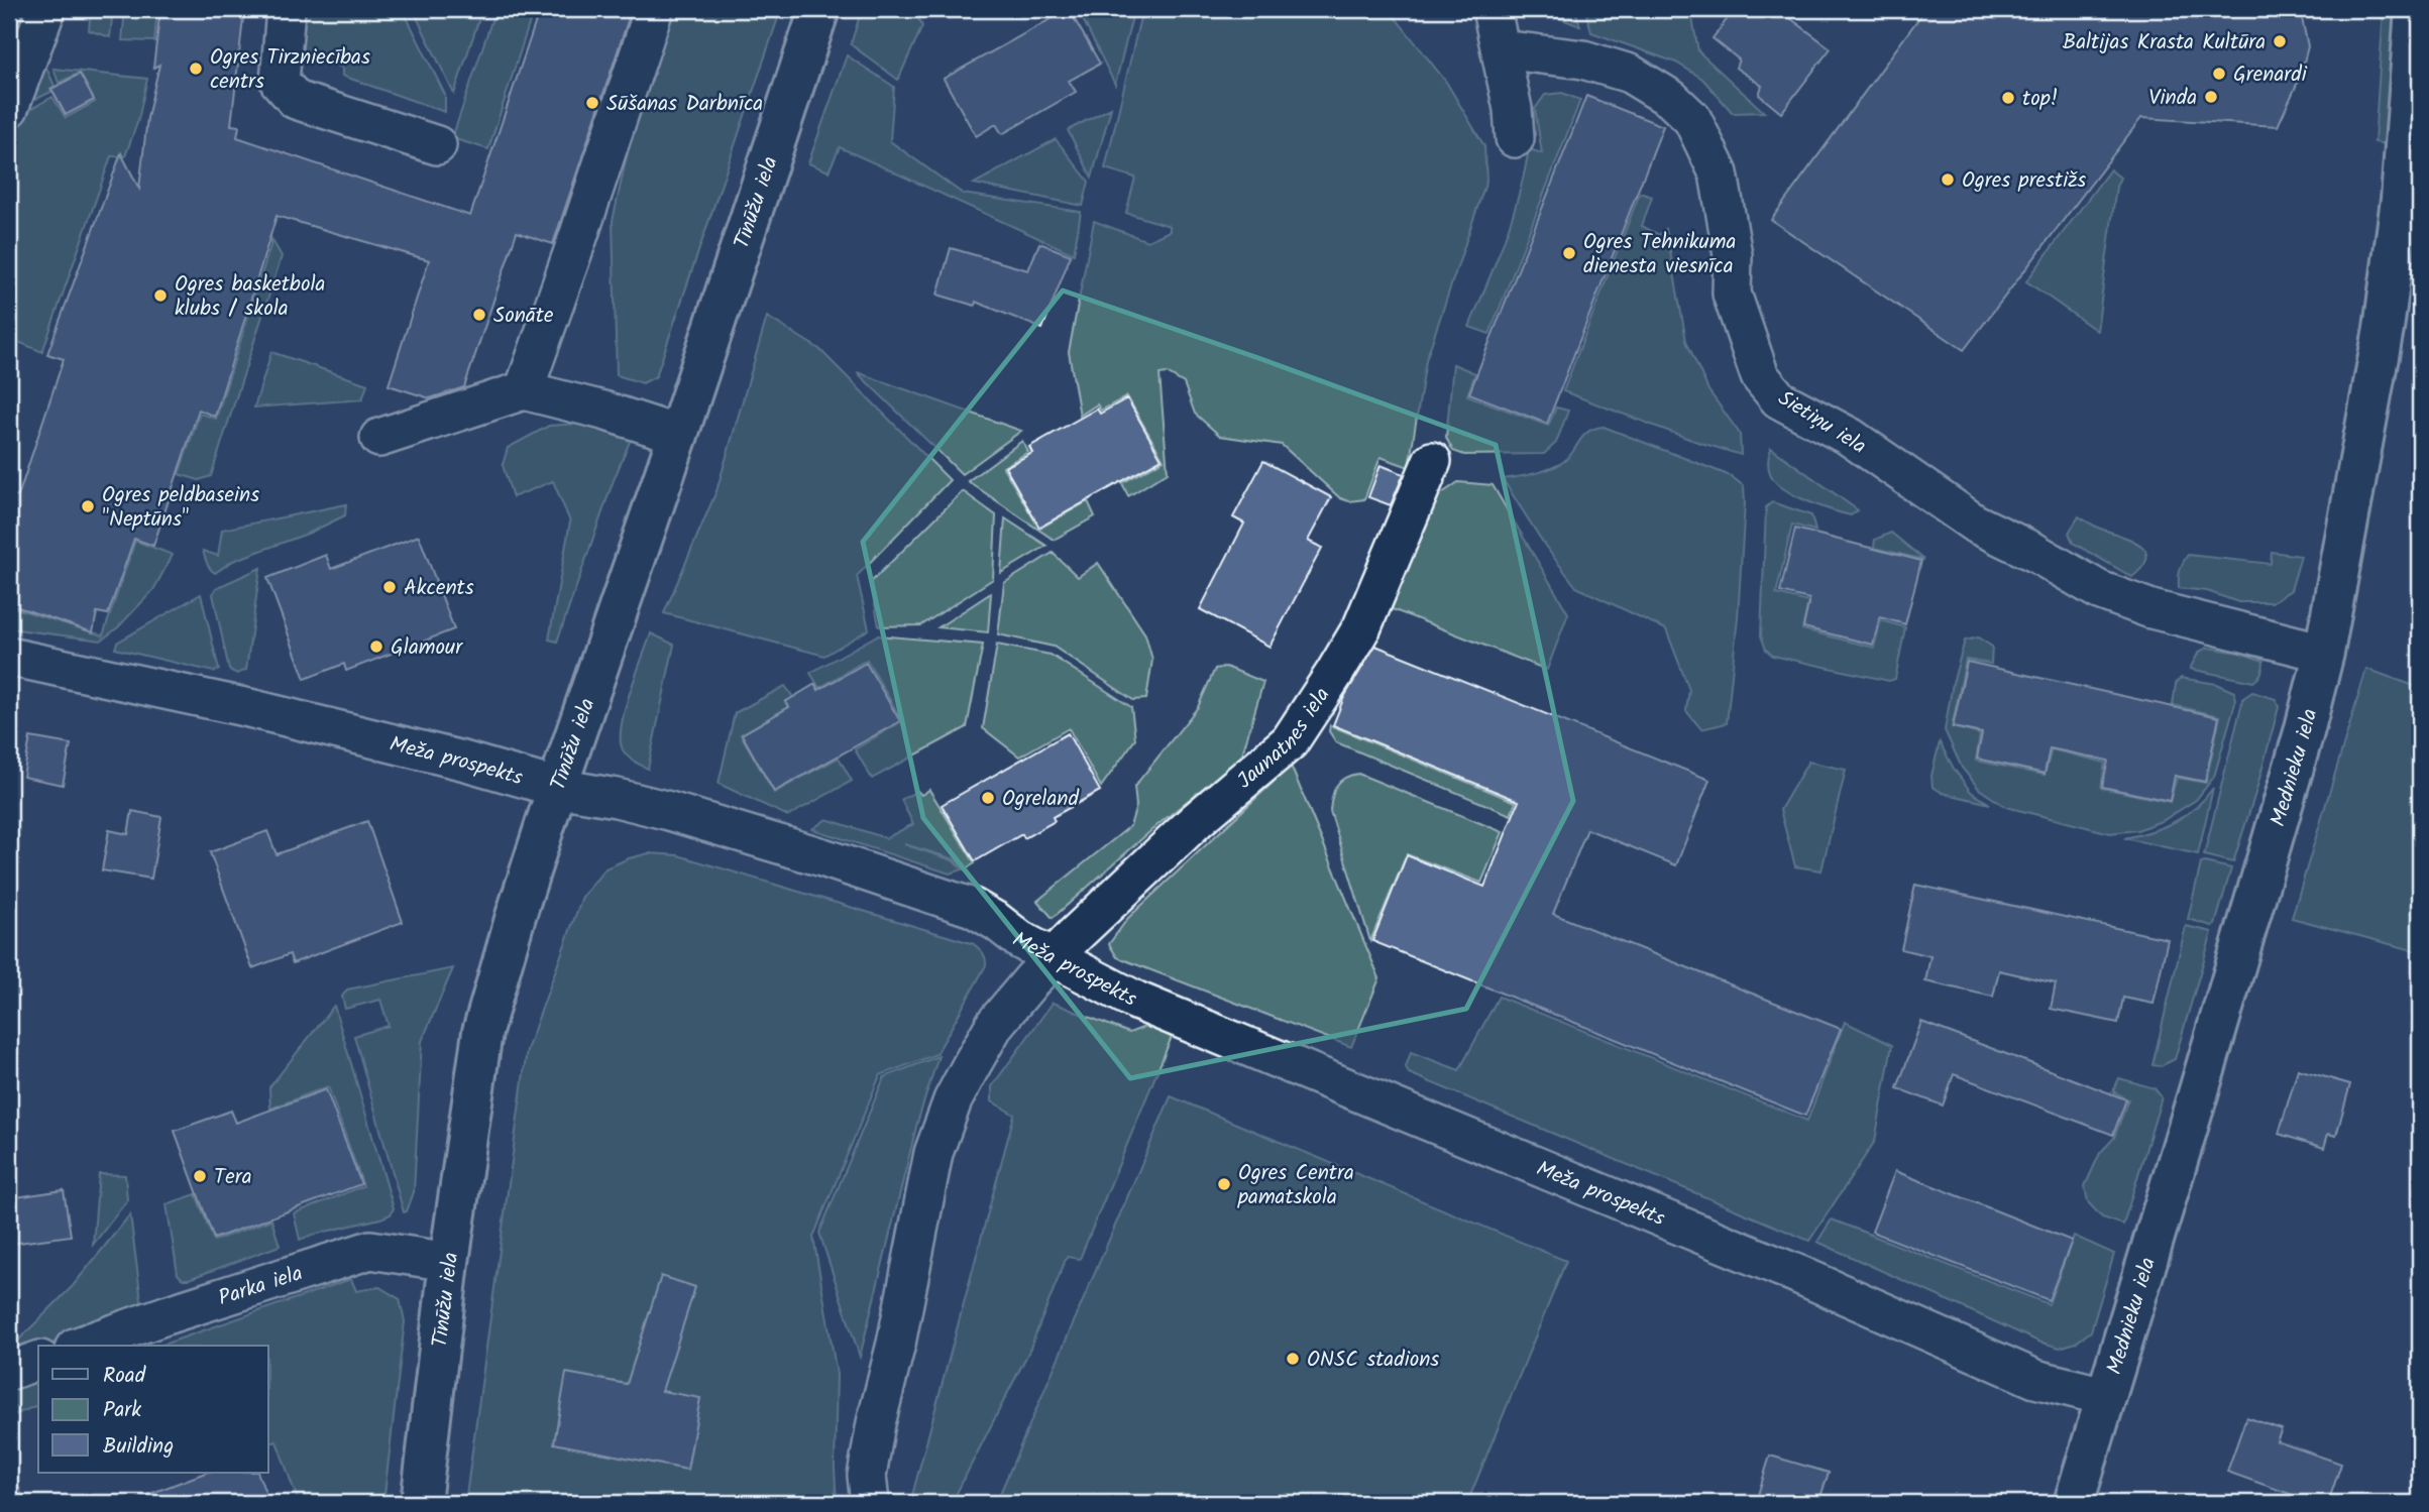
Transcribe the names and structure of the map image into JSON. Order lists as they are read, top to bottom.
{
  "streets": {
    "main road": ["Tīnūžu iela", "Mednieku iela"],
    "street": [
      "Sietiņu iela",
      "Jaunatnes iela",
      "Meža prospekts",
      "Parka iela"
    ]
  },
  "crossings": [
    ["Tīnūžu iela", "Meža prospekts"],
    ["Tīnūžu iela", "Parka iela"],
    ["Sietiņu iela", "Mednieku iela"],
    ["Jaunatnes iela", "Meža prospekts"],
    ["Meža prospekts", "Mednieku iela"]
  ],
  "places": [
    "Baltijas Krasta Kultūra",
    "Ogres Tirzniecības centrs",
    "Grenardi",
    "Vinda",
    "top!",
    "Sūšanas Darbnīca",
    "Ogres prestižs",
    "Ogres Tehnikuma dienesta viesnīca",
    "Ogres basketbola klubs / skola",
    "Sonāte",
    "Ogres peldbaseins \"Neptūns\"",
    "Akcents",
    "Glamour",
    "Ogreland",
    "Tera",
    "Ogres Centra pamatskola",
    "ONSC stadions"
  ],
  "legend": ["Road", "Park", "Building"]
}
